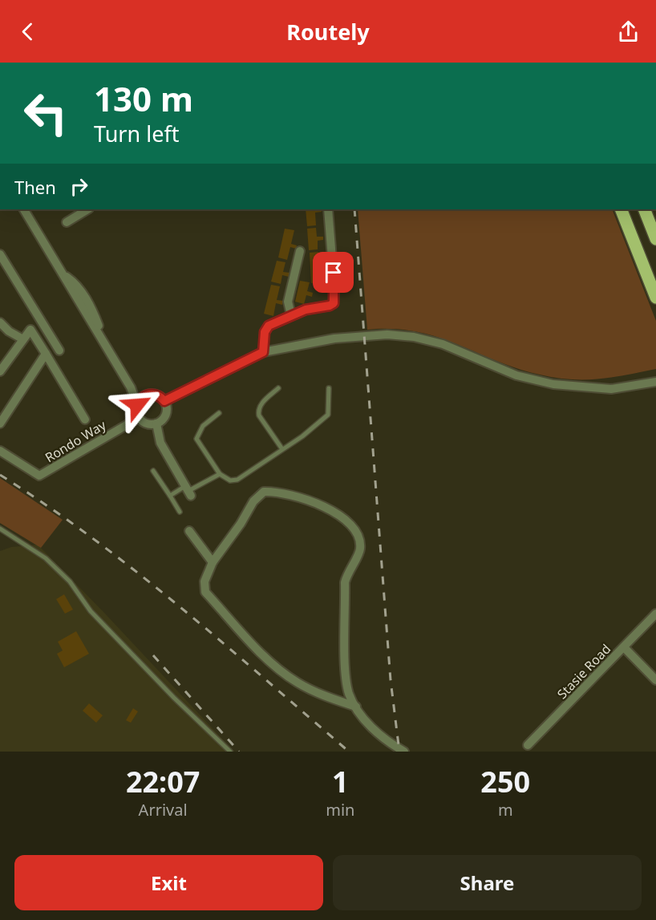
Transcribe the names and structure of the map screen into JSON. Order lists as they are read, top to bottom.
{
  "streets": {
    "street": ["Rondo Way", "Stasie Road"]
  },
  "page": {
    "header": "Routely",
    "turn": ["130 m", "Turn left"],
    "then": "Then",
    "eta": [
      "22:07",
      "Arrival",
      "1",
      "min",
      "250",
      "m"
    ],
    "buttons": ["Exit", "Share"]
  }
}
